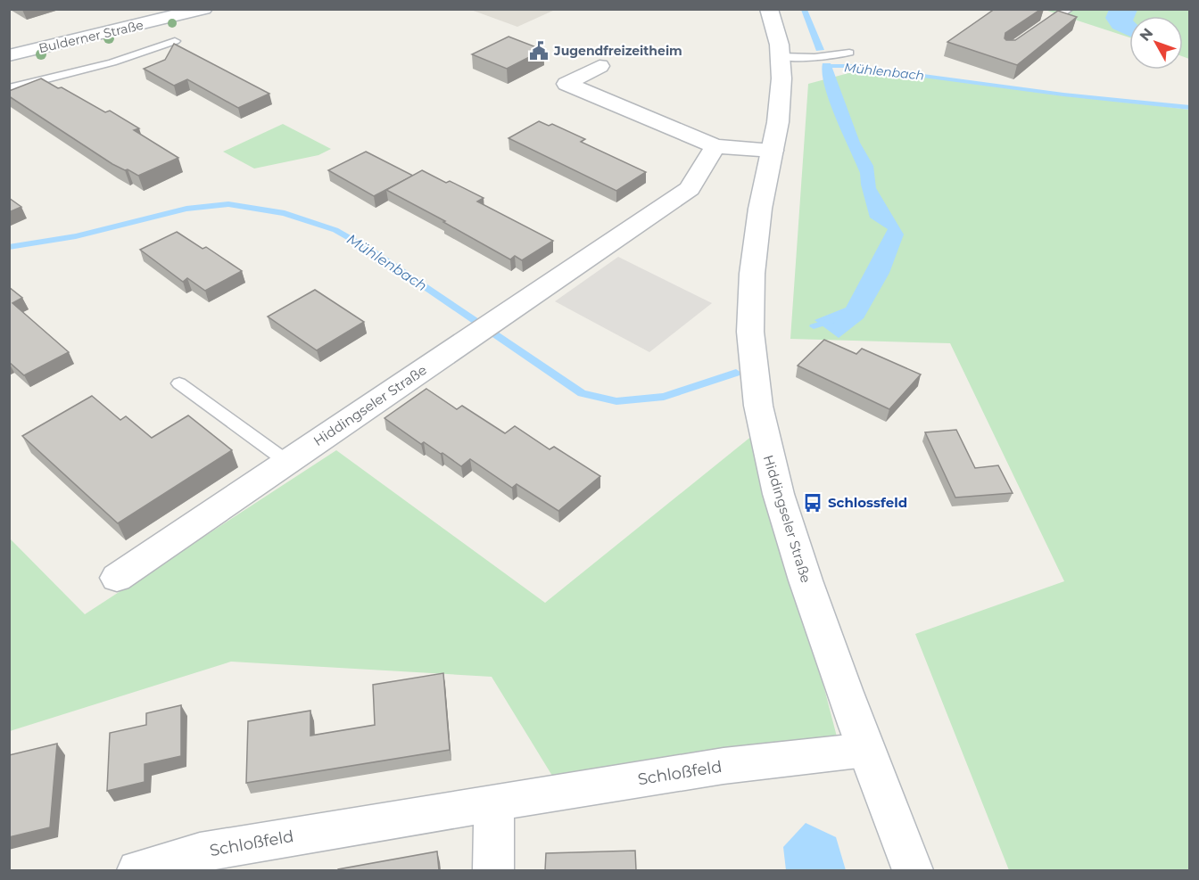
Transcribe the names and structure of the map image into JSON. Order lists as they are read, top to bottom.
{
  "streets": {
    "street": ["Bulderner Straße", "Hiddingseler Straße", "Schloßfeld"]
  },
  "crossings": [
    ["Hiddingseler Straße", "Schloßfeld"]
  ],
  "water": ["Mühlenbach"],
  "places": {
    "public building": ["Jugendfreizeitheim"],
    "bus stop": ["Schlossfeld"]
  },
  "north": "top left"
}
